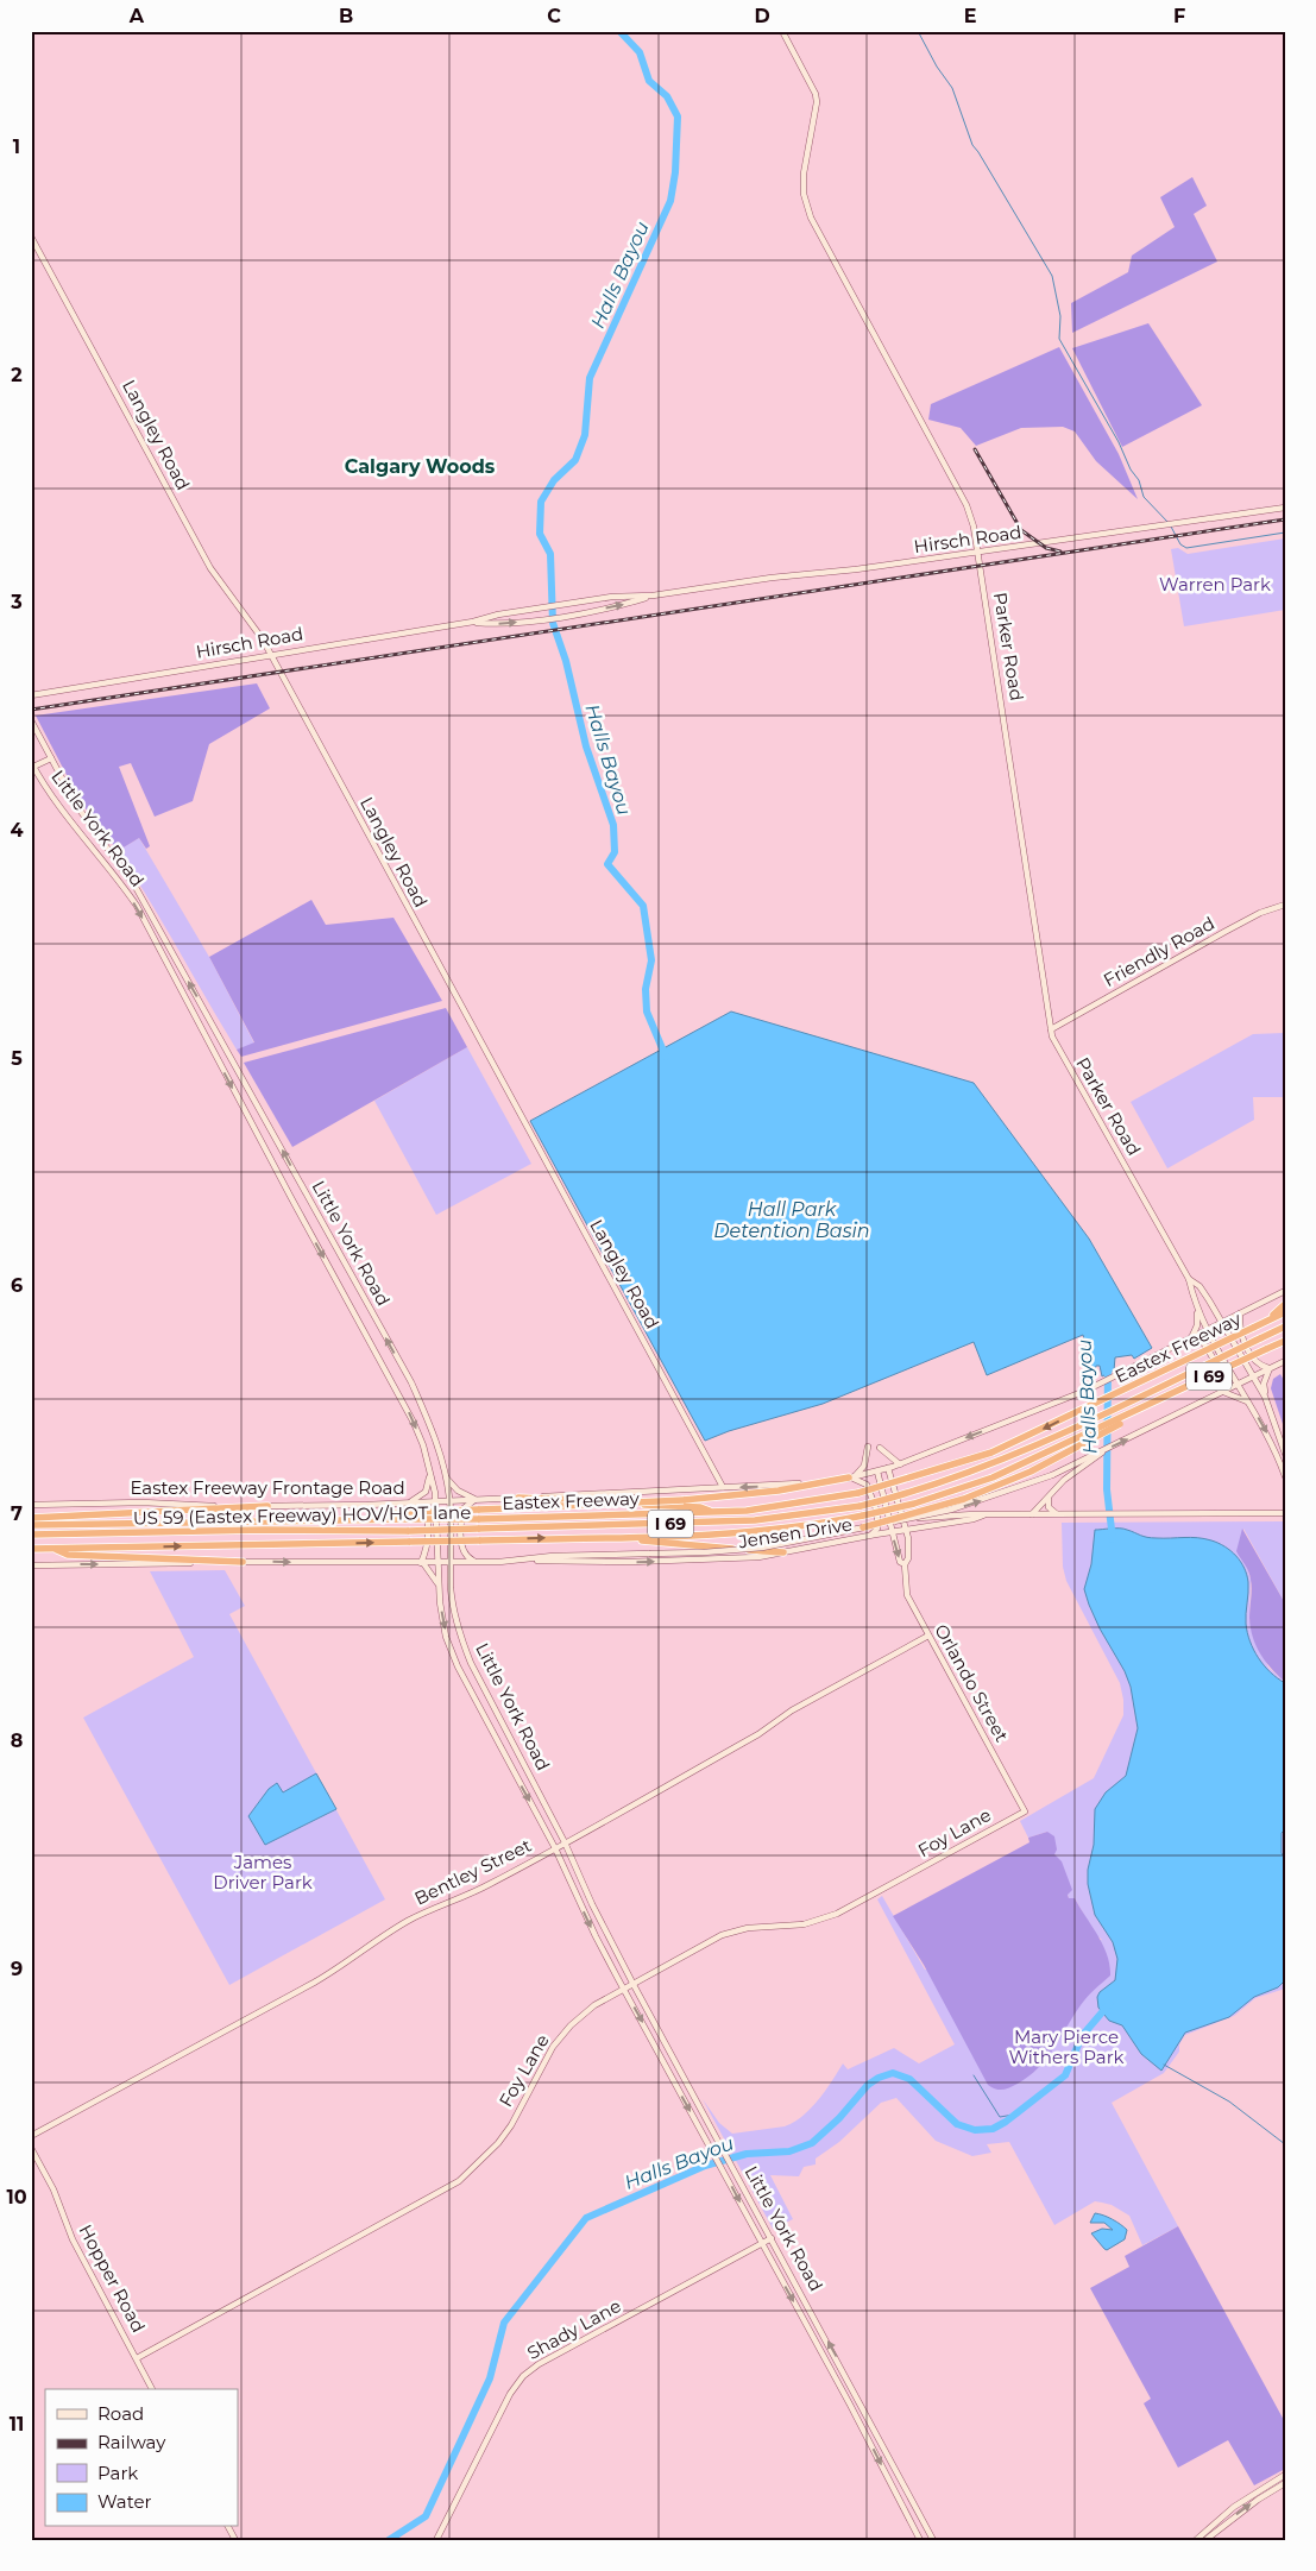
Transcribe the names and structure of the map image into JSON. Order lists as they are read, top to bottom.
{
  "streets": {
    "highway": ["Eastex Freeway", "I 69", "US 59 (Eastex Freeway) HOV/HOT lane"],
    "main road": [
      "Langley Road",
      "Hirsch Road",
      "Parker Road",
      "Little York Road",
      "Friendly Road",
      "Eastex Freeway Frontage Road",
      "Jensen Drive",
      "Orlando Street",
      "Foy Lane",
      "Bentley Street",
      "Hopper Road",
      "Shady Lane"
    ]
  },
  "crossings": [
    ["Langley Road", "Hirsch Road"],
    ["Langley Road", "Eastex Freeway Frontage Road"],
    ["Hirsch Road", "Parker Road"],
    ["Parker Road", "Friendly Road"],
    ["Parker Road", "Eastex Freeway Frontage Road"],
    ["Little York Road", "Eastex Freeway Frontage Road"],
    ["Little York Road", "Foy Lane"],
    ["Little York Road", "Bentley Street"],
    ["Little York Road", "Shady Lane"],
    ["Eastex Freeway Frontage Road", "Orlando Street"],
    ["Jensen Drive", "Orlando Street"],
    ["Orlando Street", "Foy Lane"],
    ["Orlando Street", "Bentley Street"],
    ["Foy Lane", "Hopper Road"]
  ],
  "districts": ["Calgary Woods"],
  "water": ["Halls Bayou", "Hall Park Detention Basin"],
  "parks": ["Warren Park", "James Driver Park", "Mary Pierce Withers Park"],
  "legend": [
    "Road",
    "Railway",
    "Park",
    "Water"
  ],
  "grid": {
    "columns": [
      "A",
      "B",
      "C",
      "D",
      "E",
      "F"
    ],
    "rows": [
      "1",
      "2",
      "3",
      "4",
      "5",
      "6",
      "7",
      "8",
      "9",
      "10",
      "11"
    ]
  }
}
